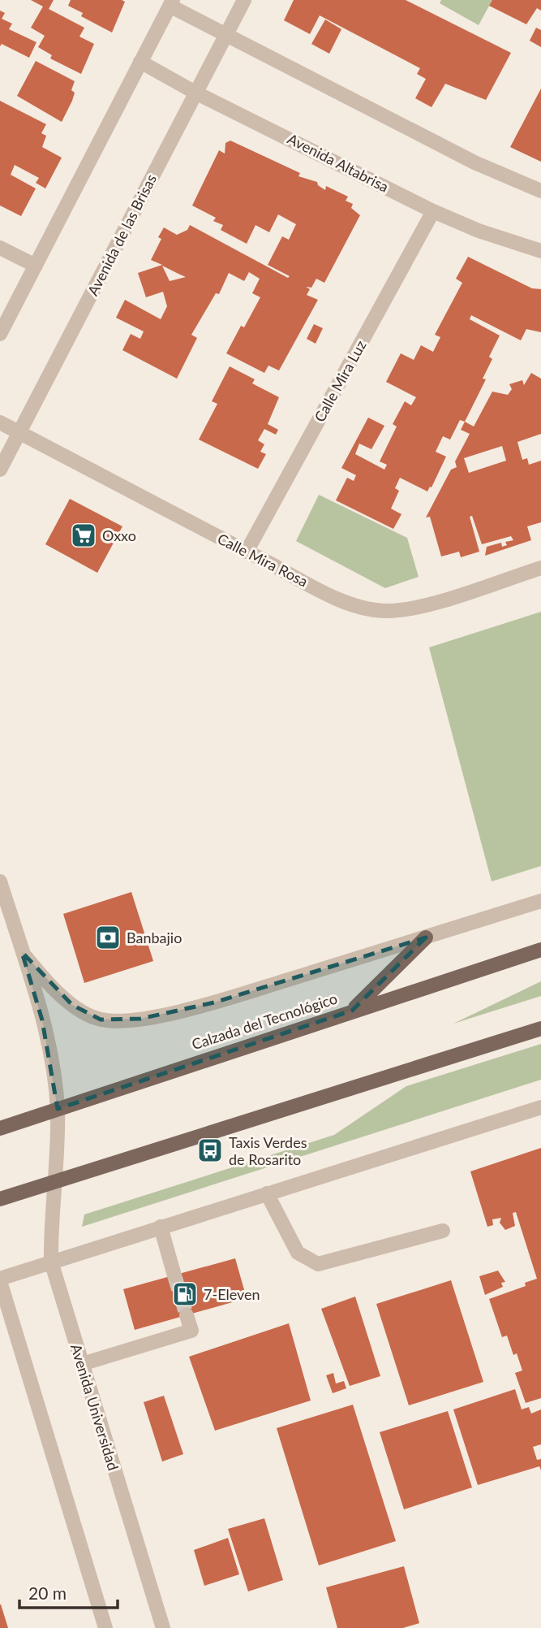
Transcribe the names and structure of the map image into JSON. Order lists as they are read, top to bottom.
{
  "streets": {
    "main road": ["Calzada del Tecnológico"],
    "street": [
      "Avenida Altabrisa",
      "Avenida de las Brisas",
      "Calle Mira Luz",
      "Calle Mira Rosa",
      "Avenida Universidad"
    ]
  },
  "crossings": [
    ["Avenida Altabrisa", "Avenida de las Brisas"],
    ["Avenida Altabrisa", "Calle Mira Luz"],
    ["Avenida de las Brisas", "Calle Mira Rosa"],
    ["Calle Mira Luz", "Calle Mira Rosa"],
    ["Calzada del Tecnológico", "Avenida Universidad"]
  ],
  "places": {
    "supermarket": ["Oxxo"],
    "bank": ["Banbajio"],
    "bus stop": ["Taxis Verdes de Rosarito"],
    "fuel station": ["7-Eleven"]
  },
  "scale_bar": "20 m"
}
